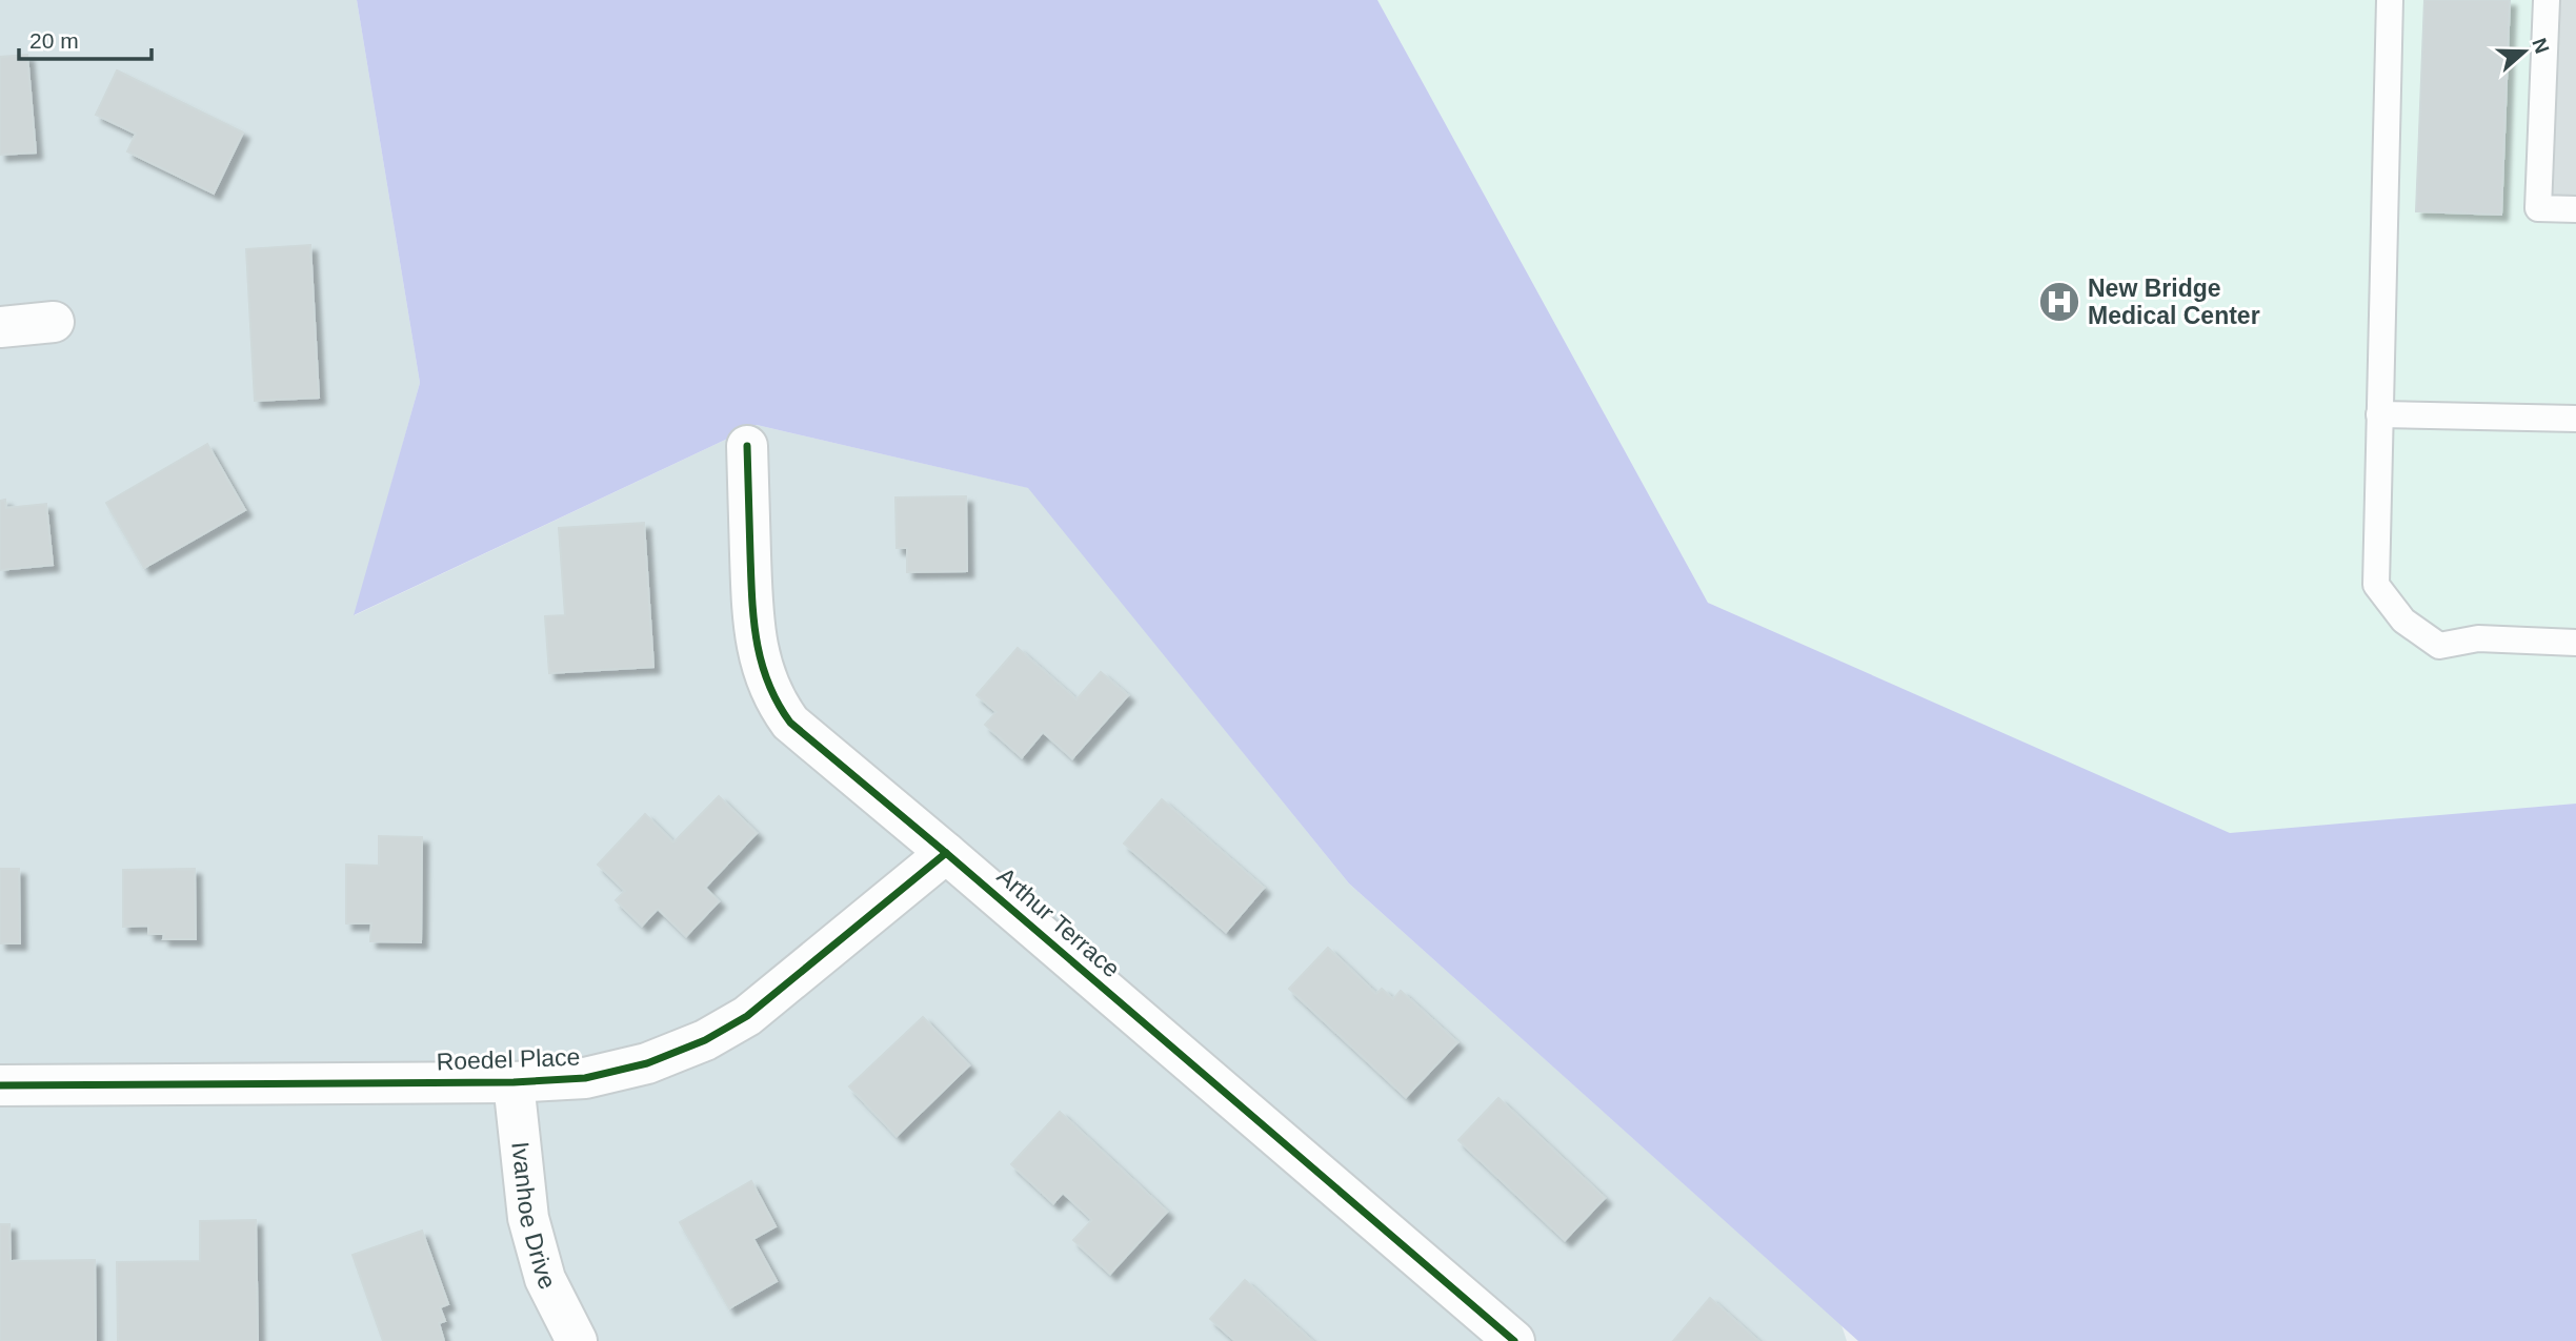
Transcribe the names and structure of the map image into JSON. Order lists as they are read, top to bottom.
{
  "streets": {
    "street": ["Arthur Terrace", "Roedel Place", "Ivanhoe Drive"]
  },
  "crossings": [
    ["Arthur Terrace", "Roedel Place"],
    ["Roedel Place", "Ivanhoe Drive"]
  ],
  "places": {
    "hospital": ["New Bridge Medical Center"]
  },
  "scale_bar": "20 m",
  "north": "right"
}
